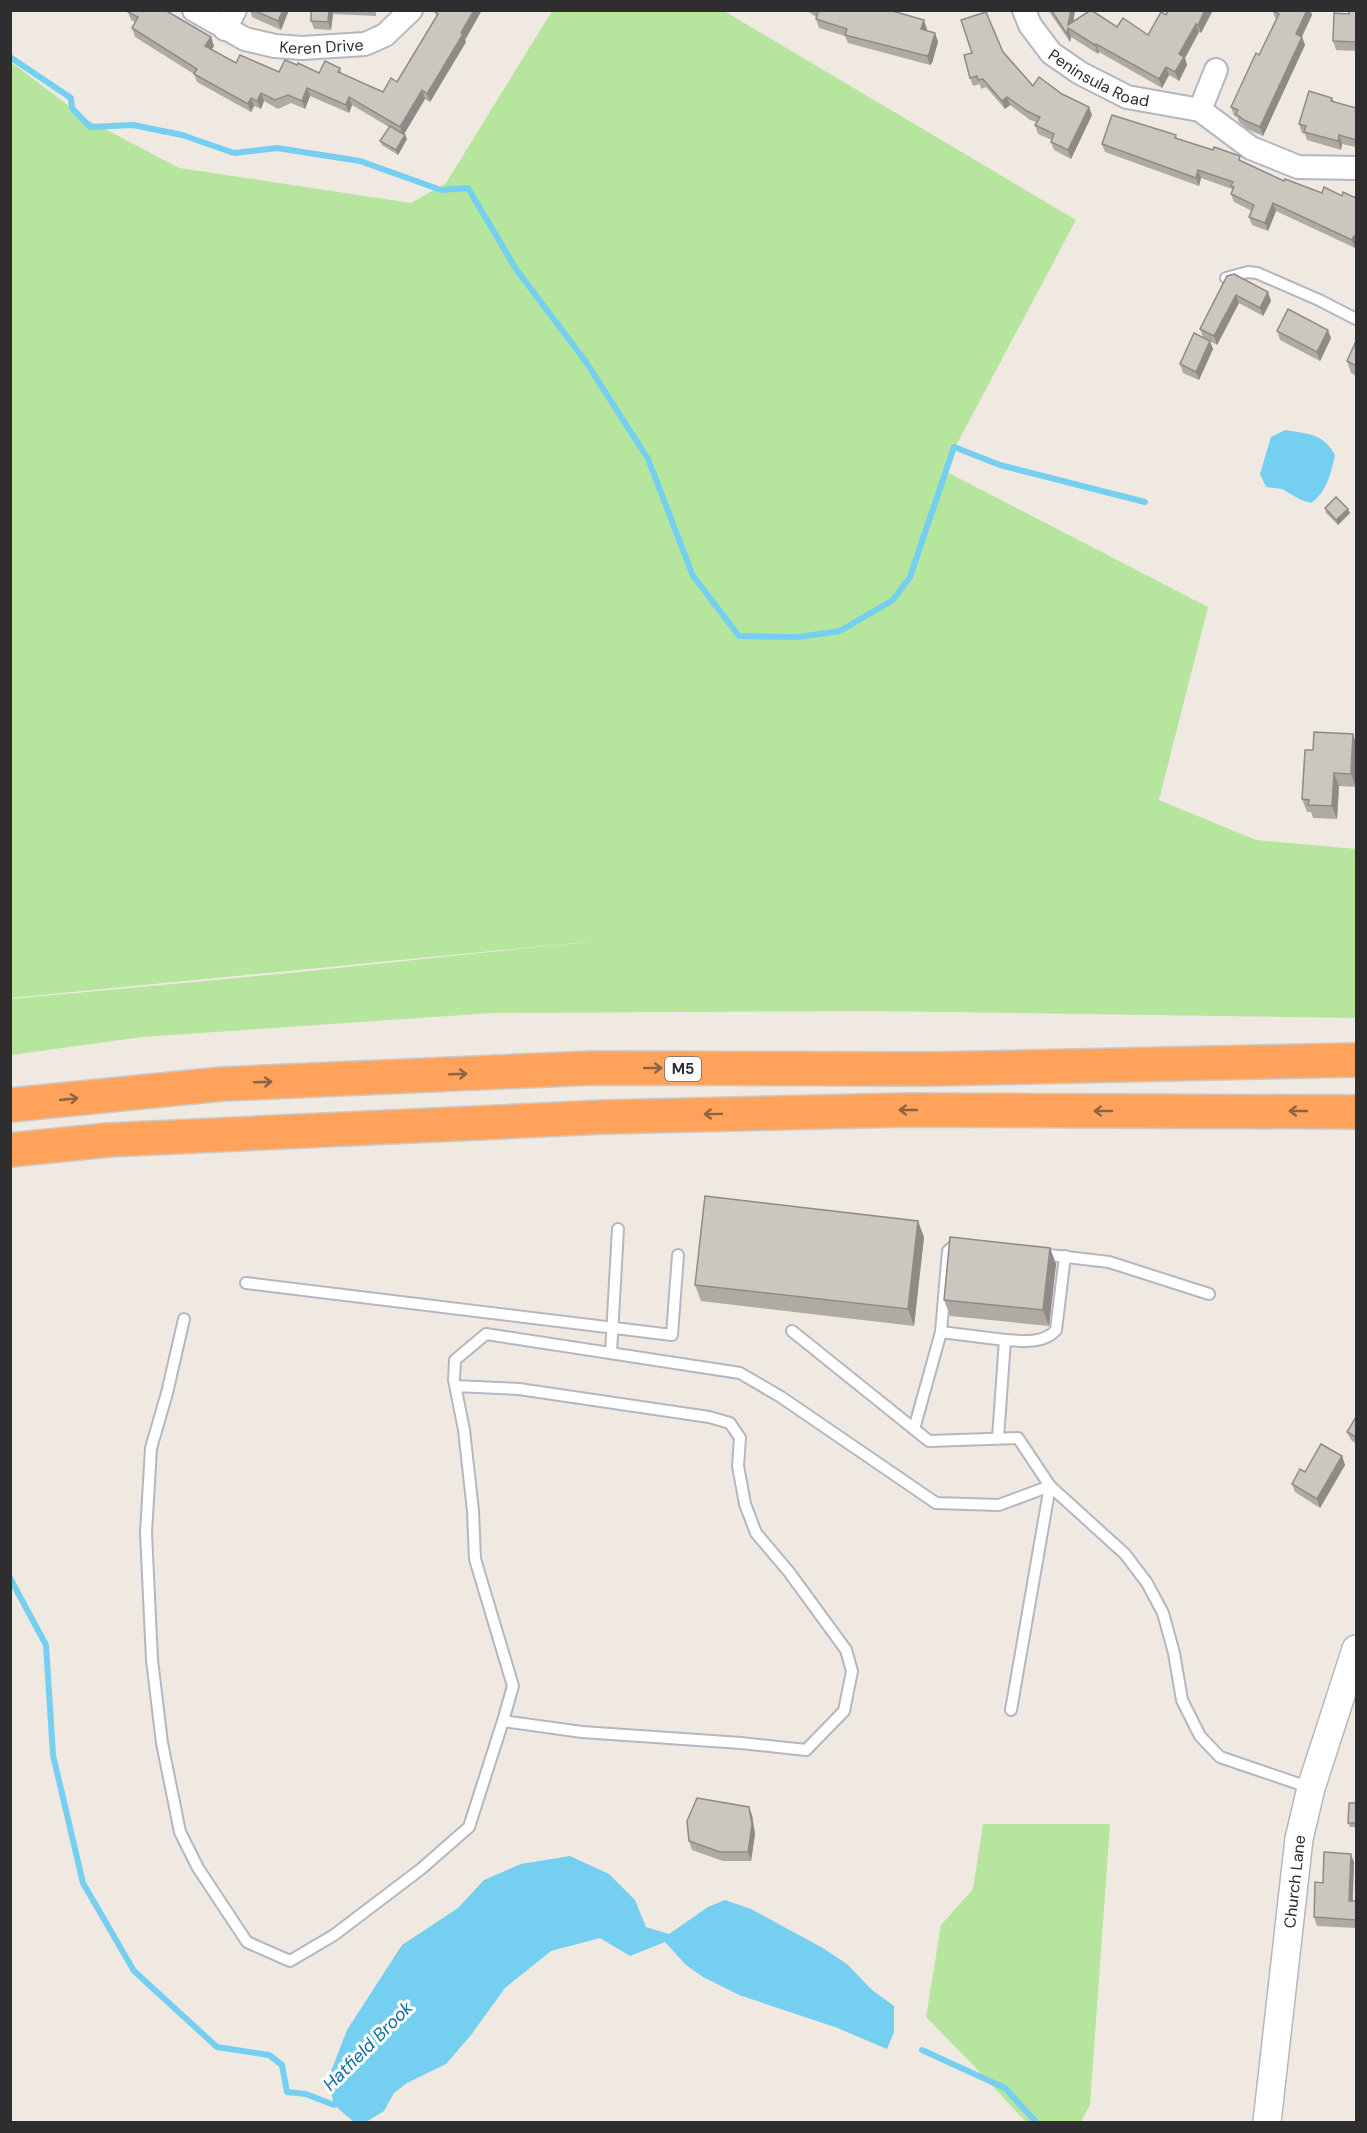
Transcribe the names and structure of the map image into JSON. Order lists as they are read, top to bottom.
{
  "streets": {
    "highway": ["M5"],
    "street": ["Keren Drive", "Peninsula Road", "Church Lane"]
  },
  "water": ["Hatfield Brook"]
}
